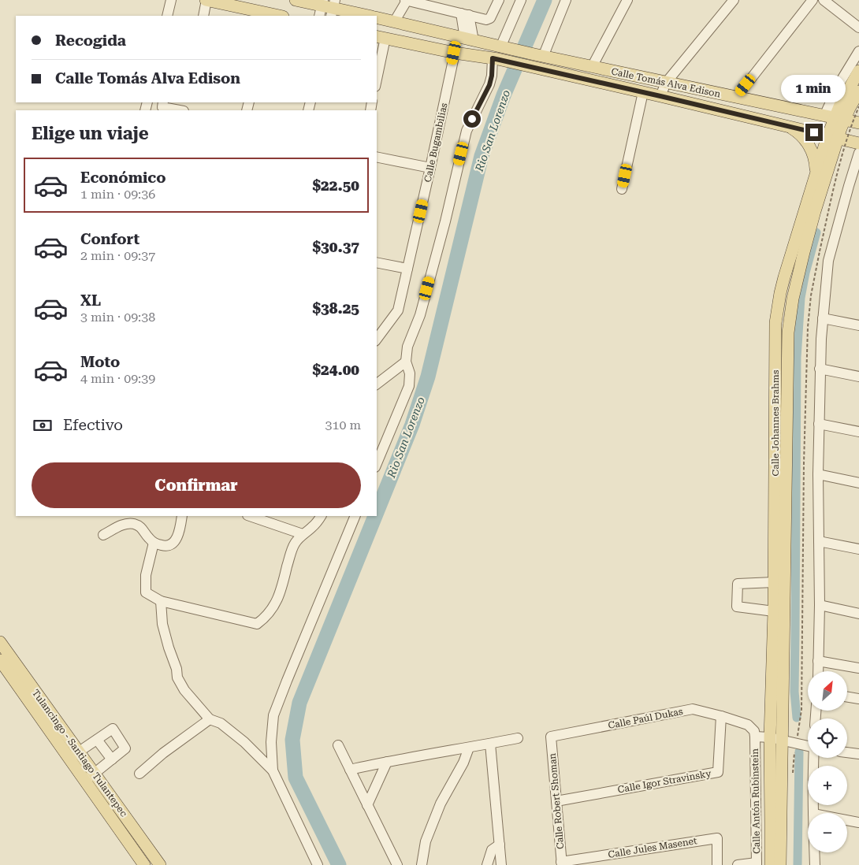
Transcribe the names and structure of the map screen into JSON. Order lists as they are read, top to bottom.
{
  "streets": {
    "main road": [
      "Calle Tomás Alva Edison",
      "Calle Johannes Brahms",
      "Tulancingo - Santiago Tulantepec",
      "Calle Antón Rubinstein"
    ],
    "street": [
      "Calle Bugambilias",
      "Calle Paúl Dukas",
      "Calle Igor Stravinsky",
      "Calle Robert Shoman",
      "Calle Jules Masenet"
    ]
  },
  "crossings": [
    ["Calle Tomás Alva Edison", "Calle Bugambilias"],
    ["Calle Tomás Alva Edison", "Calle Johannes Brahms"],
    ["Calle Johannes Brahms", "Calle Antón Rubinstein"],
    ["Calle Paúl Dukas", "Calle Igor Stravinsky"],
    ["Calle Paúl Dukas", "Calle Robert Shoman"],
    ["Calle Paúl Dukas", "Calle Antón Rubinstein"],
    ["Calle Igor Stravinsky", "Calle Robert Shoman"],
    ["Calle Robert Shoman", "Calle Jules Masenet"]
  ],
  "water": ["Rio San Lorenzo"],
  "north": "top right",
  "page": {
    "banner": ["Recogida", "Calle Tomás Alva Edison"],
    "bubble": "1 min",
    "heading": "Elige un viaje",
    "list": [
      {
        "name": "Económico",
        "note": "1 min · 09:36",
        "value": "$22.50"
      },
      {
        "name": "Confort",
        "note": "2 min · 09:37",
        "value": "$30.37"
      },
      {
        "name": "XL",
        "note": "3 min · 09:38",
        "value": "$38.25"
      },
      {
        "name": "Moto",
        "note": "4 min · 09:39",
        "value": "$24.00"
      }
    ],
    "pay": ["Efectivo", "310 m"],
    "buttons": "Confirmar",
    "map_buttons": ["+", "−"]
  }
}
